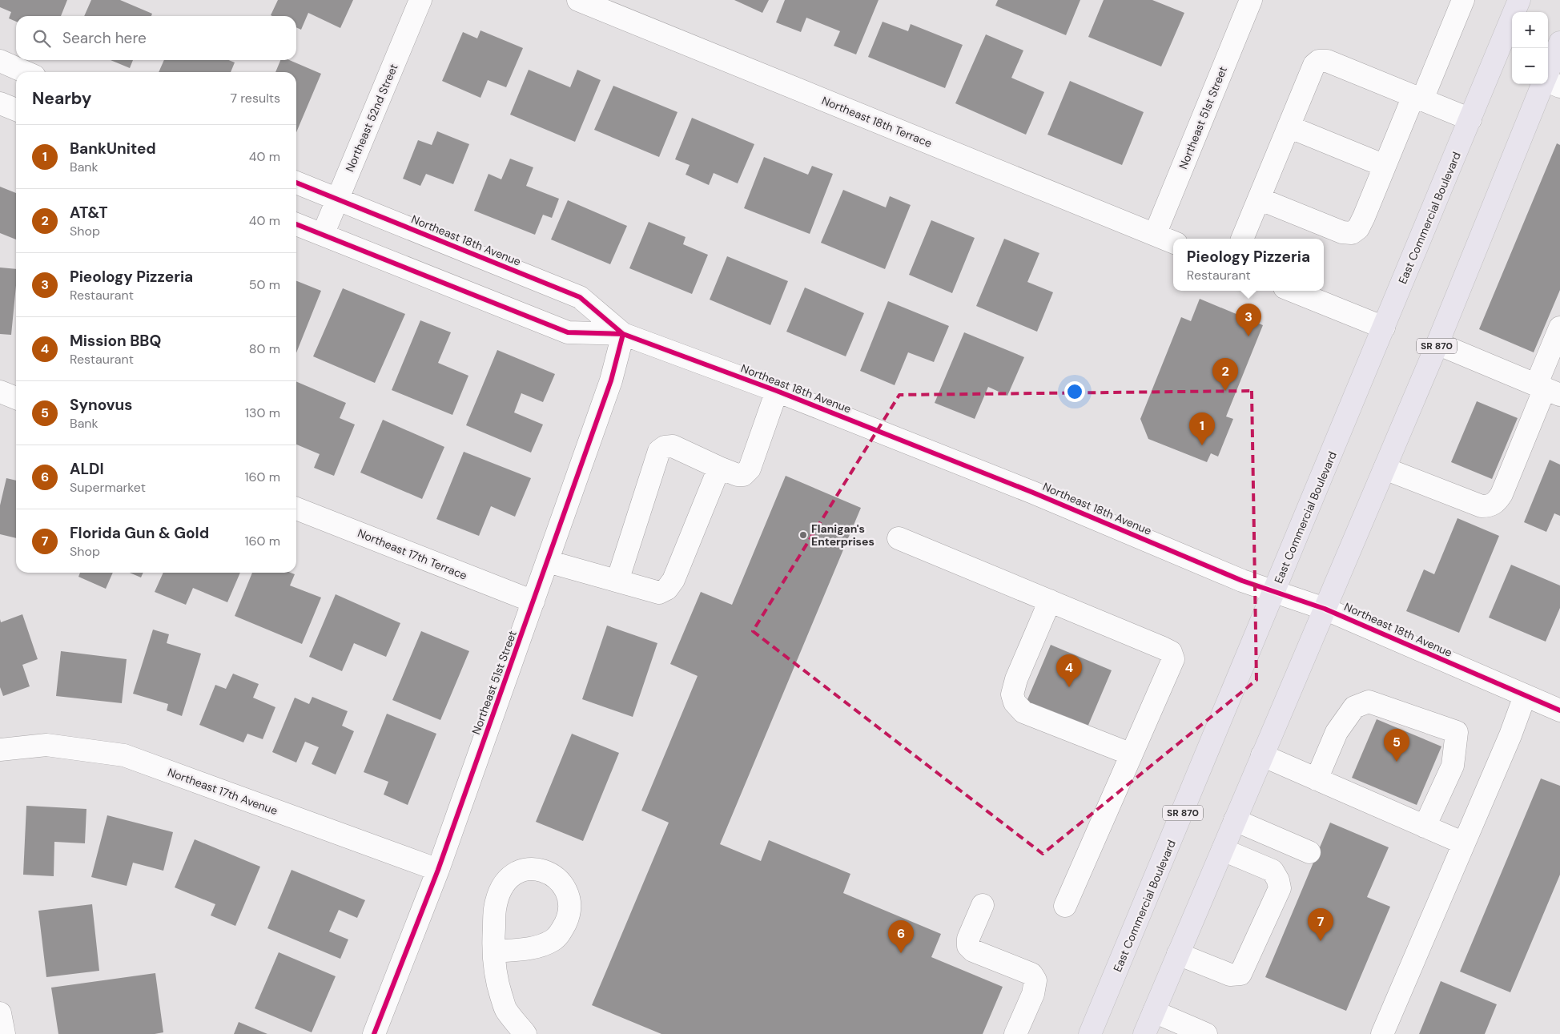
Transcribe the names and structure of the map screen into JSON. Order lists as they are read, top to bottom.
{
  "streets": {
    "main road": ["East Commercial Boulevard", "SR 870"],
    "street": [
      "Northeast 52nd Street",
      "Northeast 51st Street",
      "Northeast 18th Terrace",
      "Northeast 18th Avenue",
      "Northeast 17th Terrace",
      "Northeast 17th Avenue"
    ]
  },
  "crossings": [
    ["Northeast 52nd Street", "Northeast 18th Avenue"],
    ["Northeast 51st Street", "Northeast 18th Terrace"],
    ["Northeast 51st Street", "Northeast 18th Avenue"],
    ["Northeast 51st Street", "Northeast 17th Terrace"],
    ["Northeast 51st Street", "Northeast 17th Avenue"],
    ["East Commercial Boulevard", "Northeast 18th Avenue"],
    ["Northeast 18th Avenue", "SR 870"]
  ],
  "places": ["Flanigan's Enterprises"],
  "page": {
    "map_buttons": ["+", "−"],
    "search": "Search here",
    "heading": ["Nearby", "7 results"],
    "list": [
      {
        "mark": "1",
        "name": "BankUnited",
        "note": "Bank",
        "value": "40 m"
      },
      {
        "mark": "2",
        "name": "AT&T",
        "note": "Shop",
        "value": "40 m"
      },
      {
        "mark": "3",
        "name": "Pieology Pizzeria",
        "note": "Restaurant",
        "value": "50 m"
      },
      {
        "mark": "4",
        "name": "Mission BBQ",
        "note": "Restaurant",
        "value": "80 m"
      },
      {
        "mark": "5",
        "name": "Synovus",
        "note": "Bank",
        "value": "130 m"
      },
      {
        "mark": "6",
        "name": "ALDI",
        "note": "Supermarket",
        "value": "160 m"
      },
      {
        "mark": "7",
        "name": "Florida Gun & Gold",
        "note": "Shop",
        "value": "160 m"
      }
    ],
    "popup": ["Pieology Pizzeria", "Restaurant"],
    "pins": [
      "3",
      "2",
      "1",
      "4",
      "5",
      "7",
      "6"
    ]
  }
}
